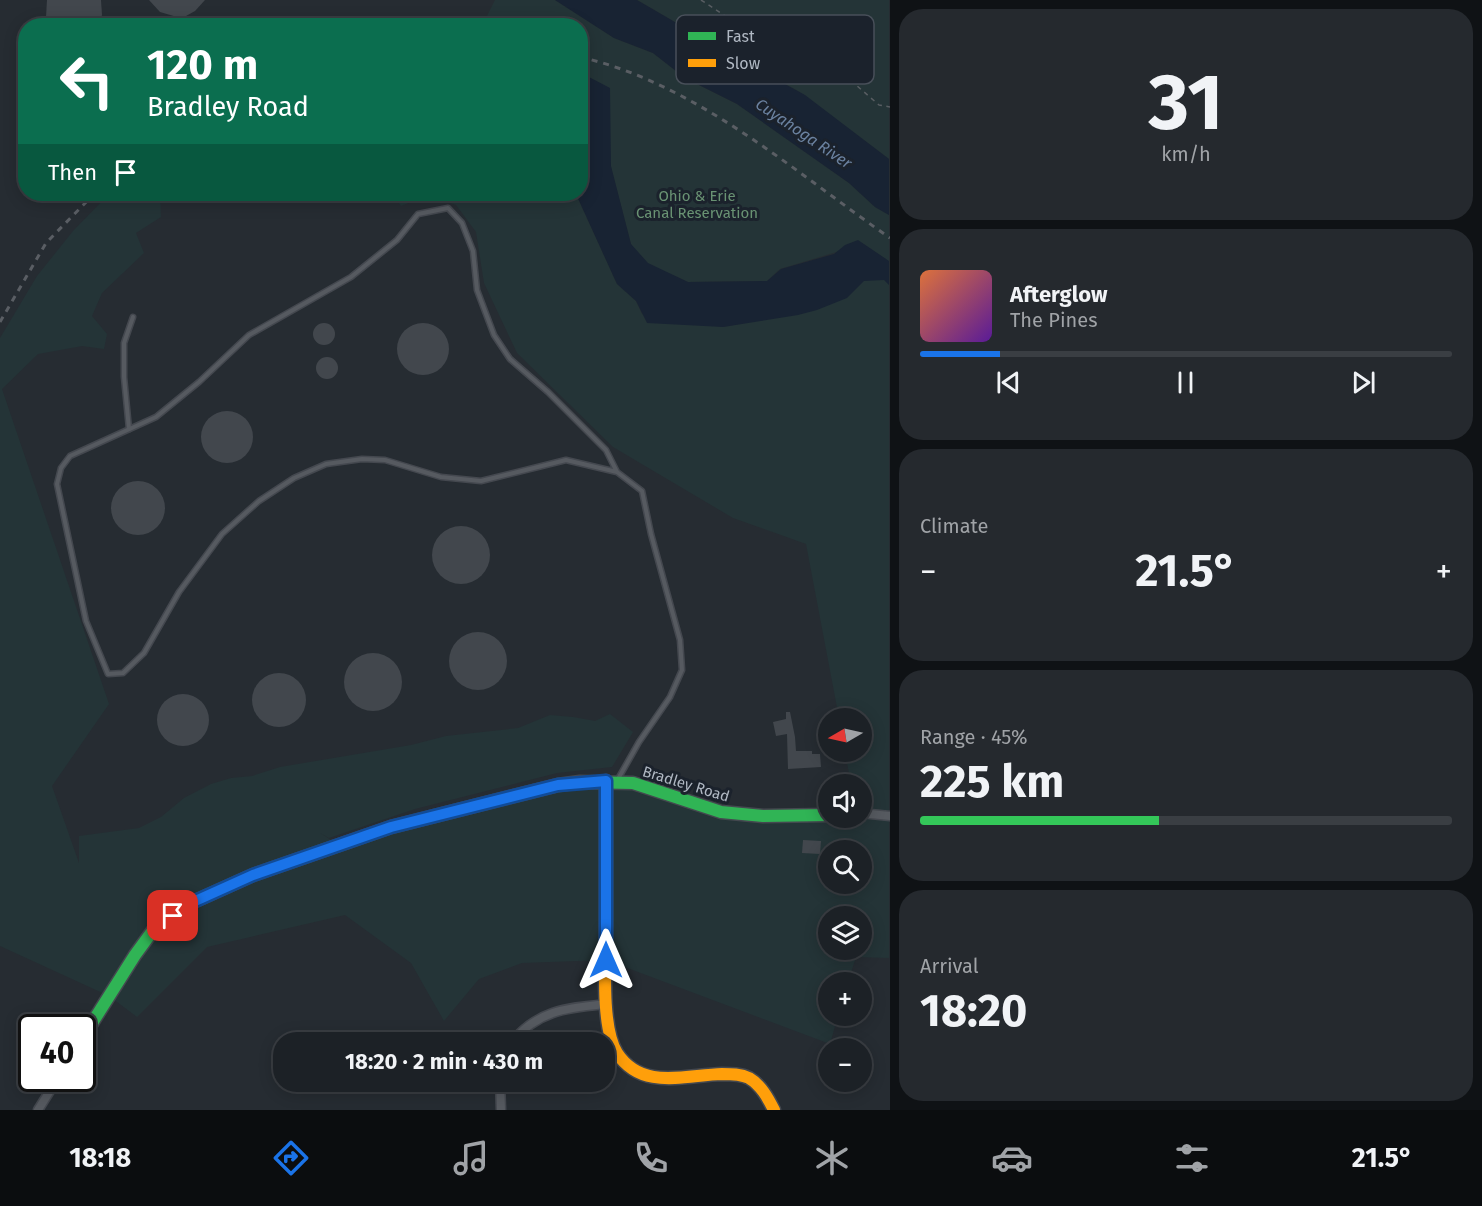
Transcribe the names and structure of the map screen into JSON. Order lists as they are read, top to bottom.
{
  "streets": {
    "street": ["Bradley Road"]
  },
  "water": ["Cuyahoga River"],
  "parks": ["Ohio & Erie Canal Reservation"],
  "legend": ["Fast", "Slow"],
  "north": "left",
  "page": {
    "tile": [
      ["31", "km/h"],
      "Climate",
      ["Range · 45%", "225 km"],
      ["Arrival", "18:20"]
    ],
    "turn": ["120 m", "Bradley Road"],
    "then": "Then",
    "song": ["Afterglow", "The Pines"],
    "heat": ["−", "21.5°", "+"],
    "map_buttons": ["+", "−"],
    "limit": "40",
    "trip": "18:20 · 2 min · 430 m",
    "tabs": ["18:18", "21.5°"]
  }
}
